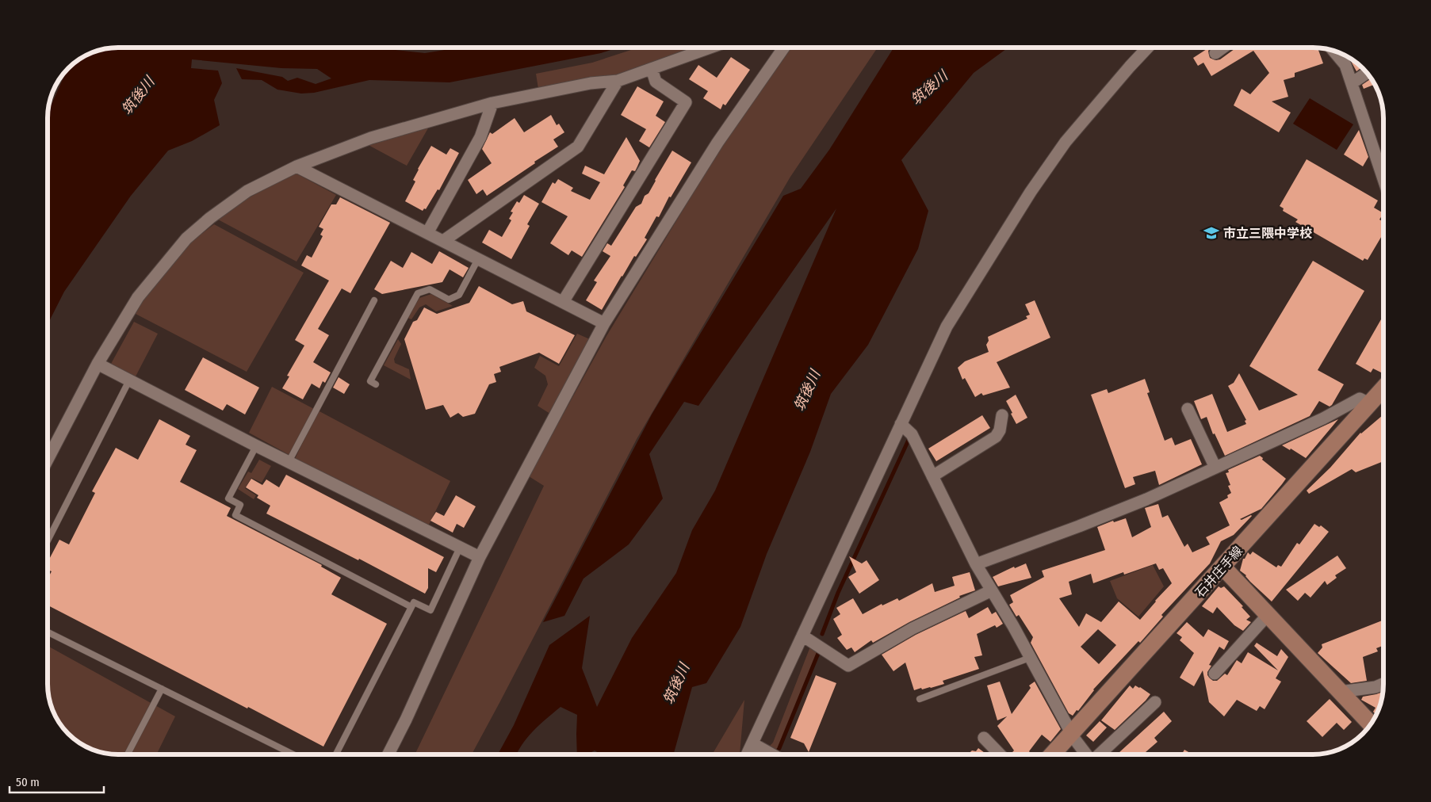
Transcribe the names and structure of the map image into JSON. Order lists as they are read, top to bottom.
{
  "streets": {
    "street": ["石井庄手線"]
  },
  "water": ["筑後川"],
  "places": {
    "school or university": ["市立三隈中学校"]
  },
  "scale_bar": "50 m"
}
